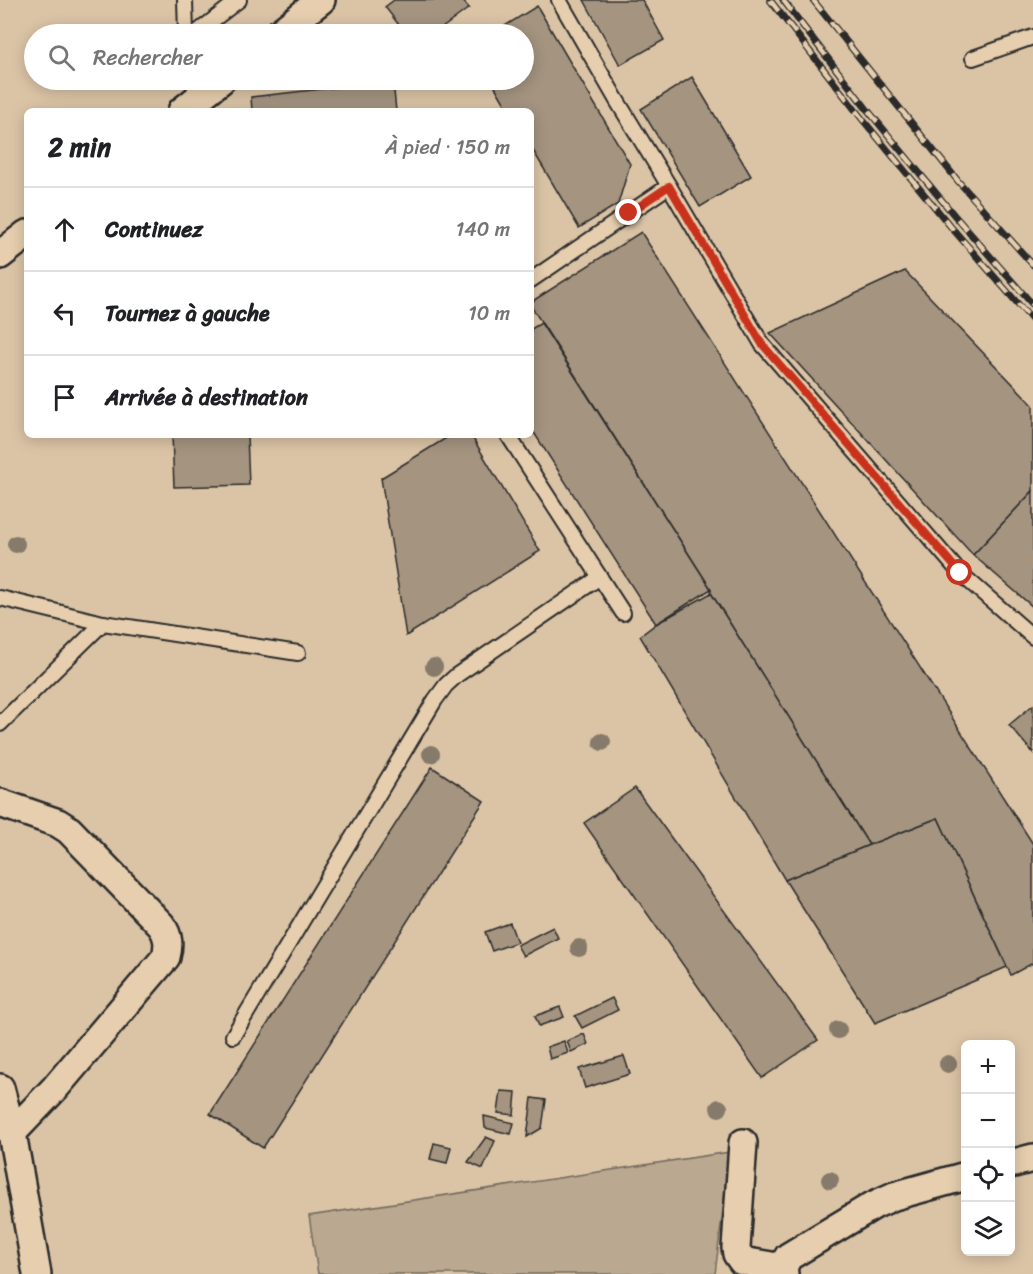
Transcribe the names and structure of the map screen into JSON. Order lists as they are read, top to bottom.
{
  "page": {
    "search": "Rechercher",
    "heading": ["2 min", "À pied · 150 m"],
    "list": [
      ["Continuez", "140 m"],
      ["Tournez à gauche", "10 m"],
      "Arrivée à destination"
    ],
    "map_buttons": ["+", "−"]
  }
}
